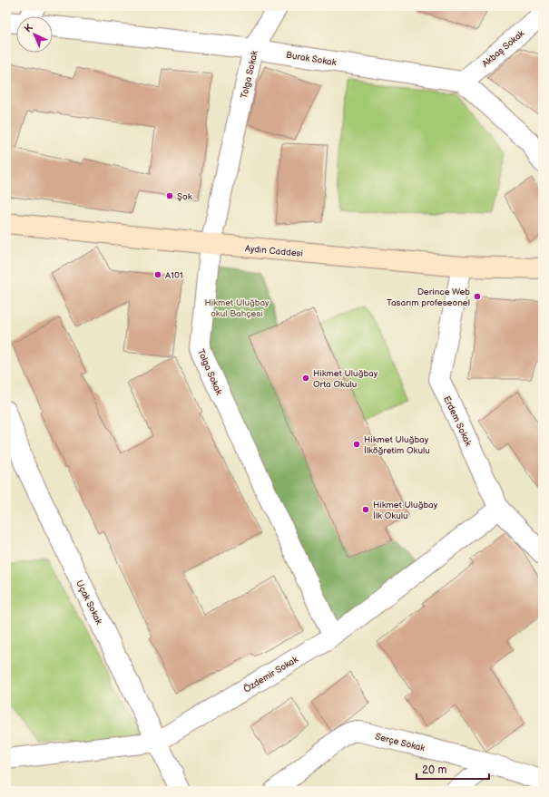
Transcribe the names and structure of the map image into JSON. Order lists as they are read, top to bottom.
{
  "streets": {
    "street": [
      "Akbaş Sokak",
      "Burak Sokak",
      "Tolga Sokak",
      "Aydın Caddesi",
      "Erdem Sokak",
      "Uçak Sokak",
      "Özdemir Sokak",
      "Serçe Sokak"
    ]
  },
  "crossings": [
    ["Akbaş Sokak", "Burak Sokak"],
    ["Burak Sokak", "Tolga Sokak"],
    ["Tolga Sokak", "Aydın Caddesi"],
    ["Tolga Sokak", "Özdemir Sokak"],
    ["Aydın Caddesi", "Erdem Sokak"],
    ["Erdem Sokak", "Özdemir Sokak"],
    ["Uçak Sokak", "Özdemir Sokak"]
  ],
  "parks": ["Hikmet Uluğbay okul Bahçesi"],
  "places": [
    "Şok",
    "A101",
    "Derince Web Tasarım profeseonel",
    "Hikmet Uluğbay Orta Okulu",
    "Hikmet Uluğbay İlköğretim Okulu",
    "Hikmet Uluğbay İlk Okulu"
  ],
  "scale_bar": "20 m",
  "north": "top left"
}
